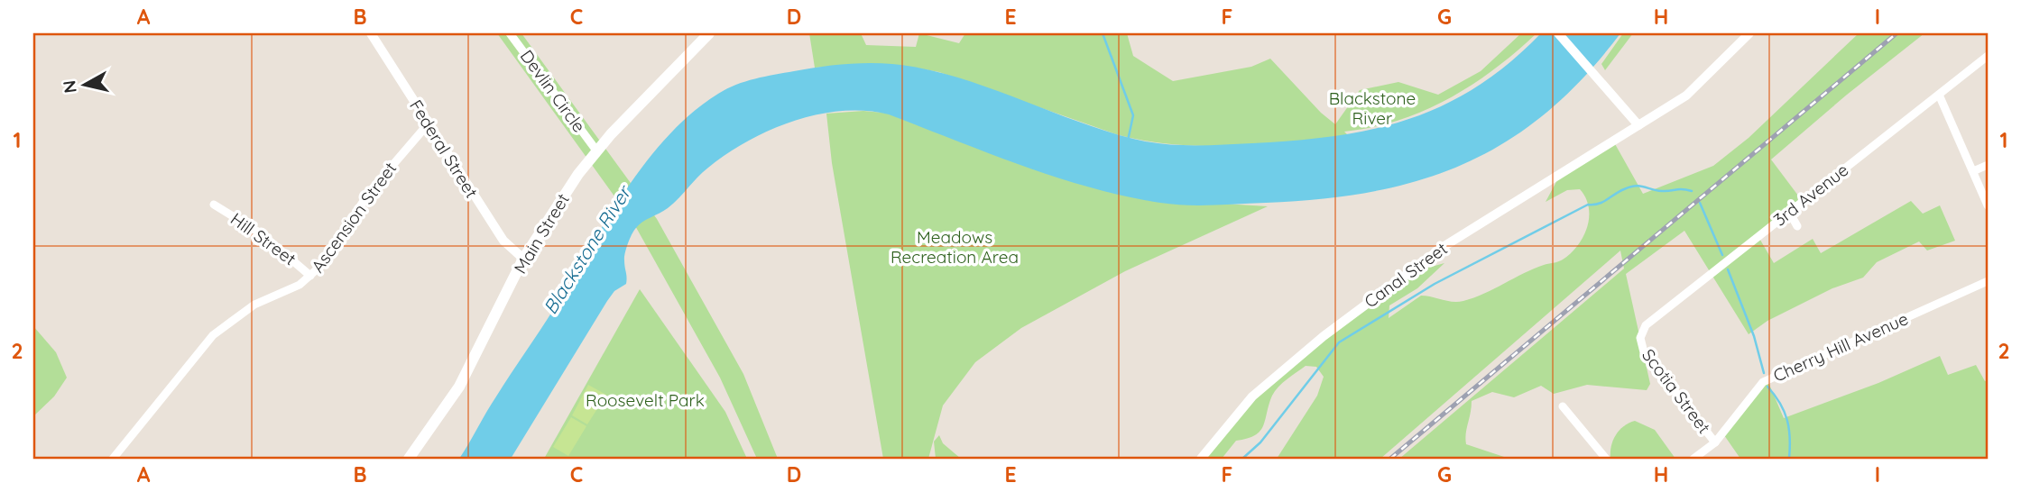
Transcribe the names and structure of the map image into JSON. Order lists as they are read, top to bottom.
{
  "streets": {
    "main road": ["Main Street"],
    "street": [
      "Devlin Circle",
      "Federal Street",
      "3rd Avenue",
      "Ascension Street",
      "Hill Street",
      "Canal Street",
      "Cherry Hill Avenue",
      "Scotia Street"
    ]
  },
  "crossings": [
    ["Devlin Circle", "Main Street"],
    ["Federal Street", "Ascension Street"],
    ["Federal Street", "Main Street"],
    ["3rd Avenue", "Scotia Street"],
    ["Ascension Street", "Hill Street"],
    ["Cherry Hill Avenue", "Scotia Street"]
  ],
  "water": ["Blackstone River"],
  "parks": ["Blackstone River", "Meadows Recreation Area", "Roosevelt Park"],
  "north": "left",
  "grid": {
    "columns": [
      "A",
      "B",
      "C",
      "D",
      "E",
      "F",
      "G",
      "H",
      "I"
    ],
    "rows": ["1", "2"]
  }
}
